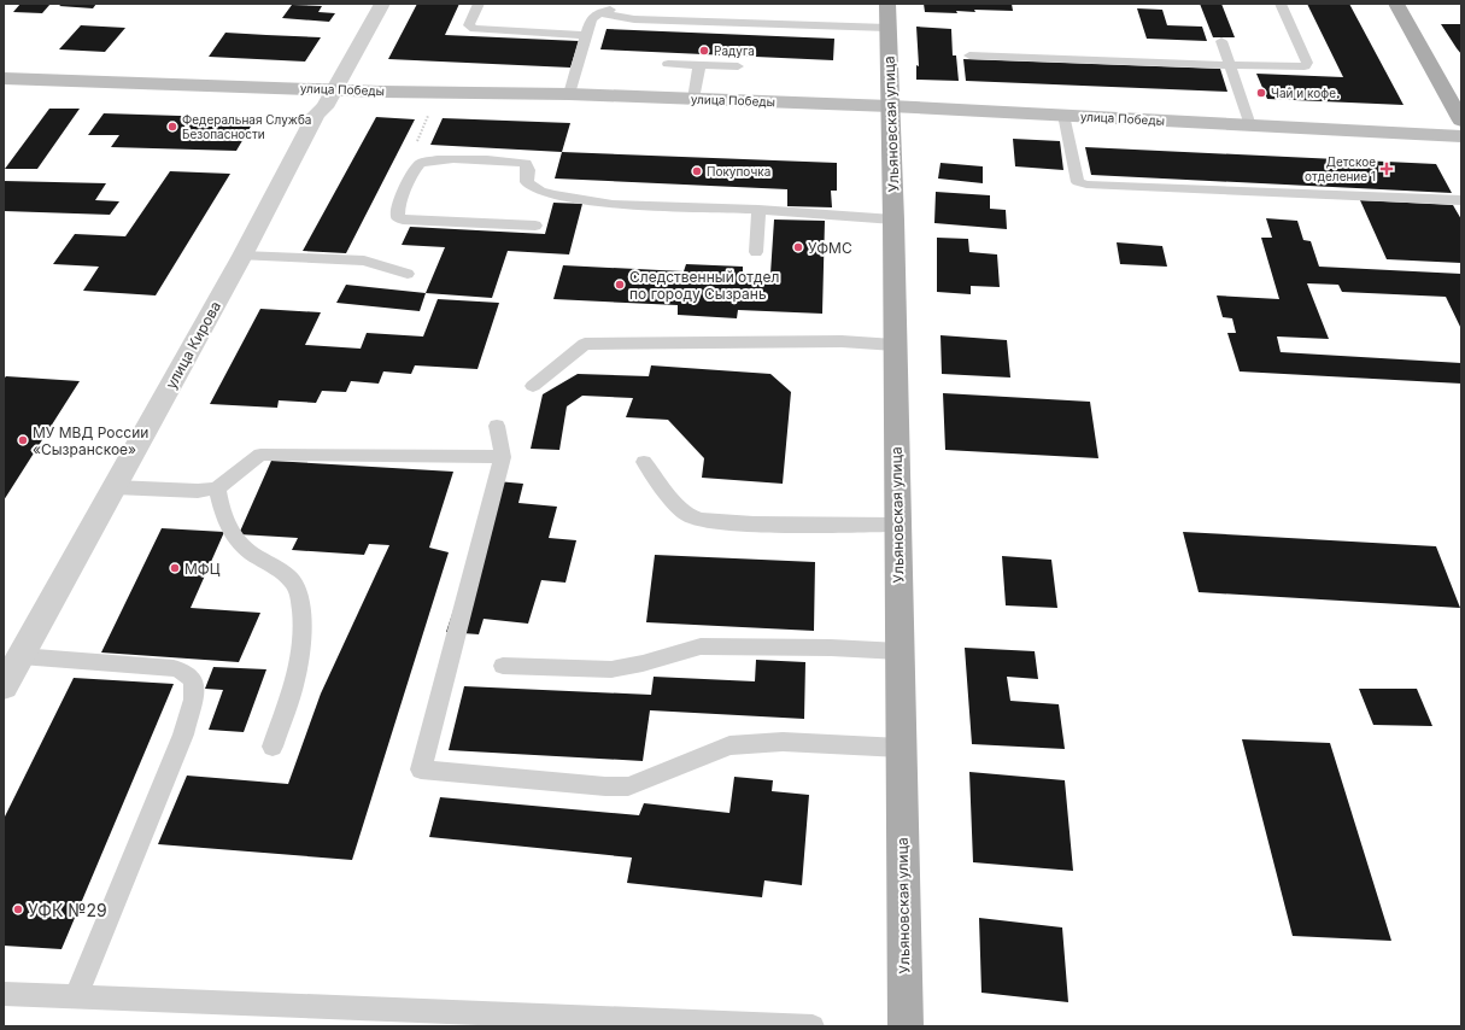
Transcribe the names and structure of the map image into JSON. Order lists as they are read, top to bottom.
{
  "streets": {
    "main road": ["улица Победы", "Ульяновская улица"],
    "street": ["улица Кирова"]
  },
  "crossings": [
    ["улица Победы", "Ульяновская улица"],
    ["улица Победы", "улица Кирова"]
  ],
  "places": {
    "other": [
      "Радуга",
      "Чай и кофе.",
      "Федеральная Служба Безопасности",
      "Покупочка",
      "УФМС",
      "Следственный отдел по городу Сызрань",
      "МУ МВД России «Сызранское»",
      "МФЦ",
      "УФК №29"
    ],
    "health": ["Детское отделение 1"]
  }
}
